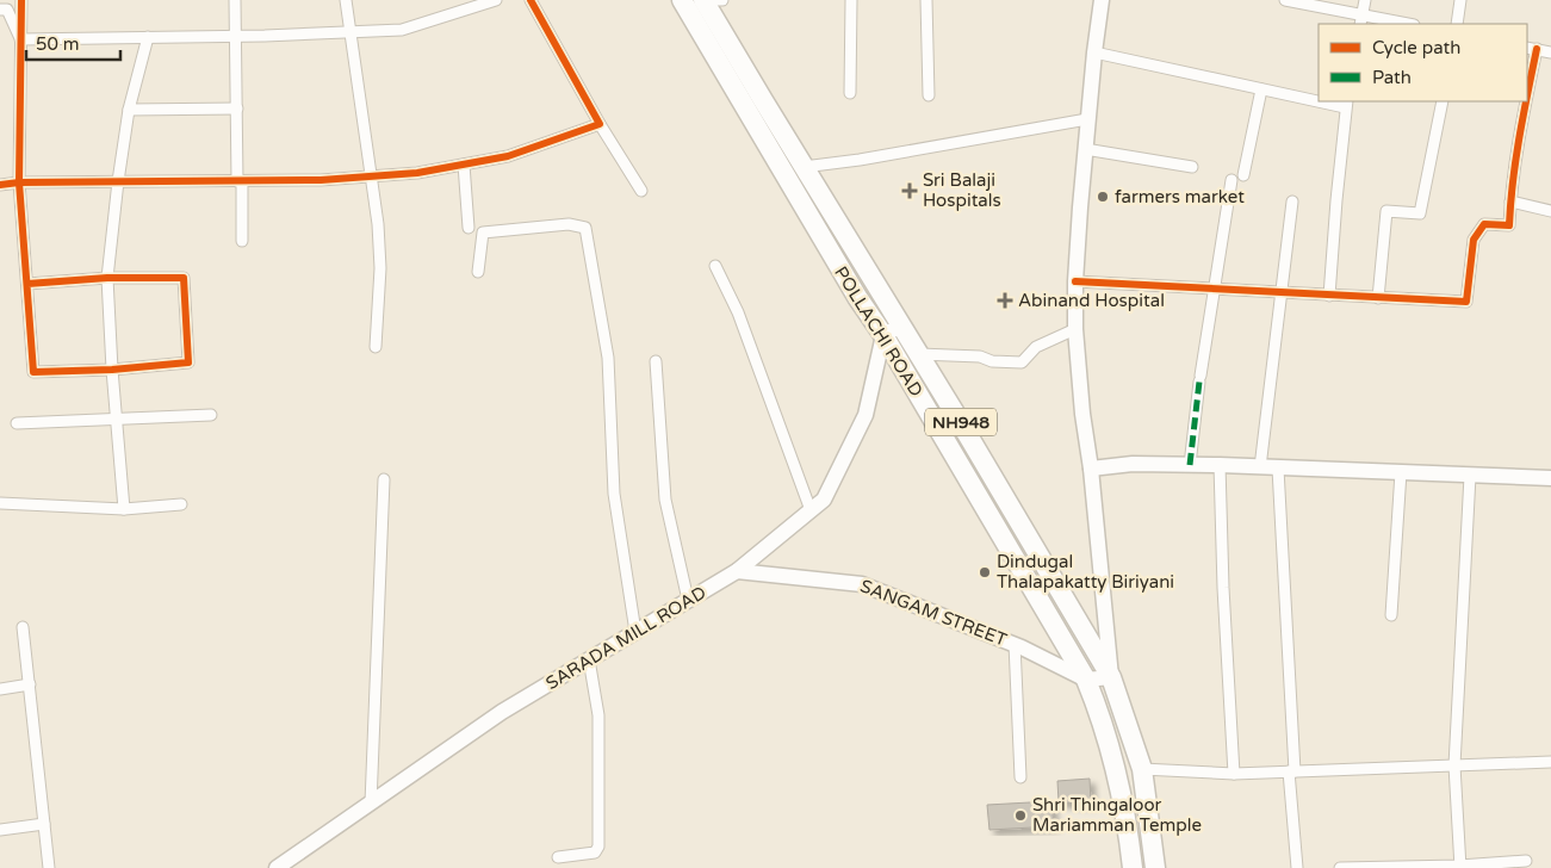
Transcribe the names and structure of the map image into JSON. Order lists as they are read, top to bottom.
{
  "streets": {
    "highway": ["POLLACHI ROAD", "NH948"],
    "main road": ["SANGAM STREET", "SARADA MILL ROAD"]
  },
  "crossings": [
    ["POLLACHI ROAD", "SANGAM STREET"],
    ["POLLACHI ROAD", "SARADA MILL ROAD"],
    ["SANGAM STREET", "SARADA MILL ROAD"]
  ],
  "places": {
    "health": ["Sri Balaji Hospitals", "Abinand Hospital"],
    "other": ["farmers market", "Dindugal Thalapakatty Biriyani", "Shri Thingaloor Mariamman Temple"]
  },
  "legend": ["Cycle path", "Path"],
  "scale_bar": "50 m"
}
